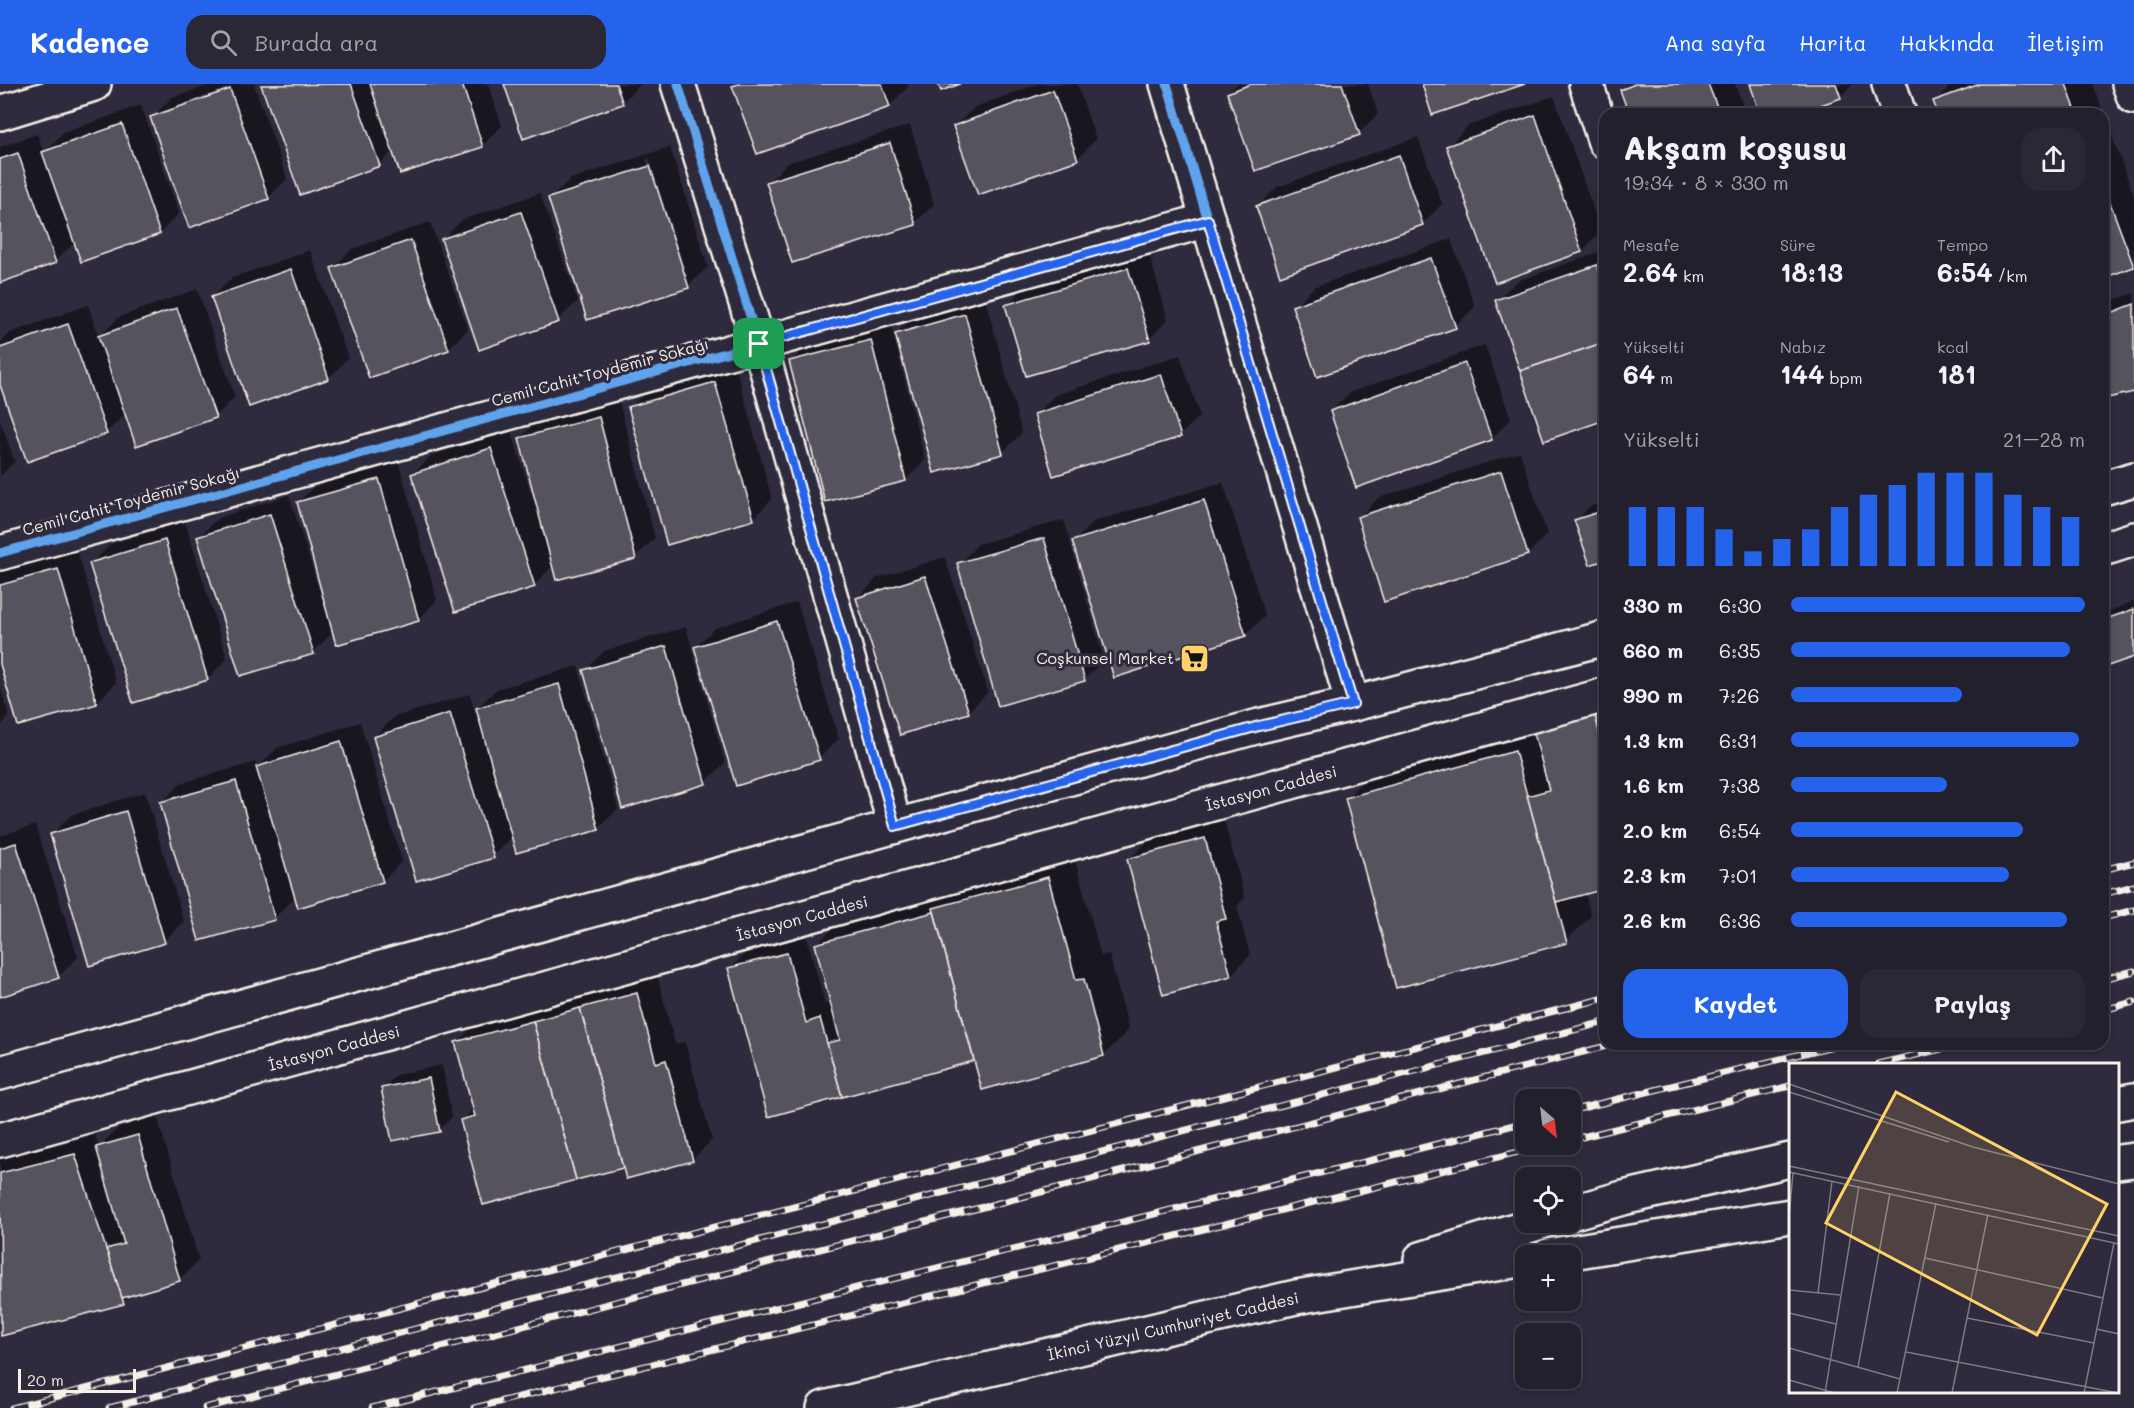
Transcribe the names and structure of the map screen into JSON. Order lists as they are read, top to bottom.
{
  "streets": {
    "main road": ["Cemil Cahit Toydemir Sokağı", "İstasyon Caddesi", "İkinci Yüzyıl Cumhuriyet Caddesi"]
  },
  "places": {
    "supermarket": ["Coşkunsel Market"]
  },
  "scale_bar": "20 m",
  "north": "bottom right",
  "page": {
    "header": "Kadence",
    "search": "Burada ara",
    "nav": [
      "Ana sayfa",
      "Harita",
      "Hakkında",
      "İletişim"
    ],
    "heading": ["Akşam koşusu", "19:34 · 8 × 330 m"],
    "stats": [
      ["Mesafe", "2.64 km"],
      ["Süre", "18:13"],
      ["Tempo", "6:54 /km"],
      ["Yükselti", "64 m"],
      ["Nabız", "144 bpm"],
      ["kcal", "181"]
    ],
    "chart": ["Yükselti", "21–28 m"],
    "list": [
      {
        "name": "330 m",
        "note": "6:30"
      },
      {
        "name": "660 m",
        "note": "6:35"
      },
      {
        "name": "990 m",
        "note": "7:26"
      },
      {
        "name": "1.3 km",
        "note": "6:31"
      },
      {
        "name": "1.6 km",
        "note": "7:38"
      },
      {
        "name": "2.0 km",
        "note": "6:54"
      },
      {
        "name": "2.3 km",
        "note": "7:01"
      },
      {
        "name": "2.6 km",
        "note": "6:36"
      }
    ],
    "buttons": ["Kaydet", "Paylaş"],
    "map_buttons": ["+", "−"],
    "scale": "20 m"
  }
}
